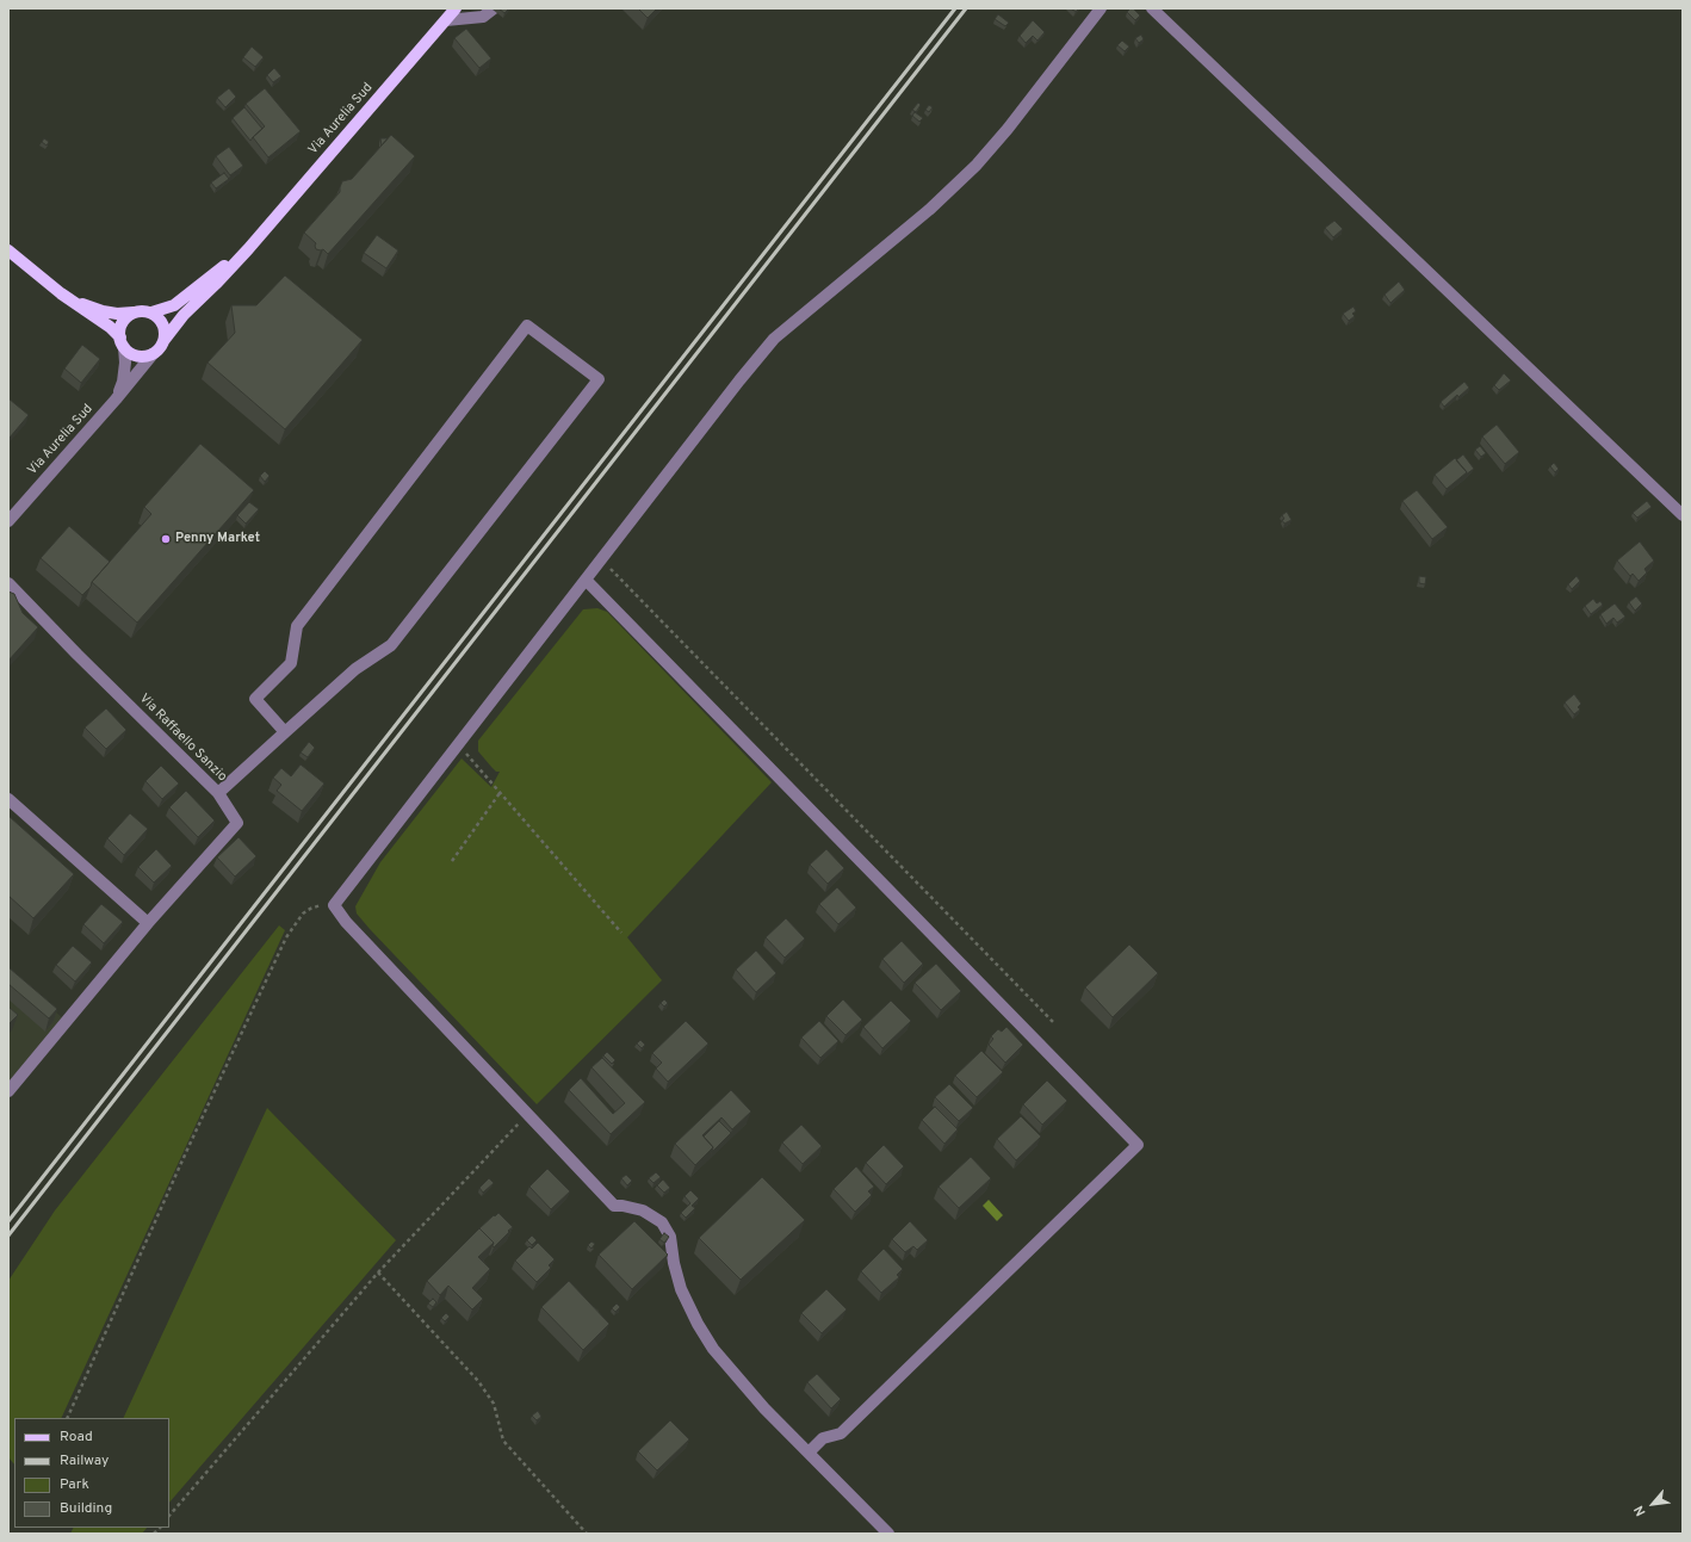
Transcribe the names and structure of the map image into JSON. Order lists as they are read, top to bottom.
{
  "streets": {
    "main road": ["Via Aurelia Sud"],
    "street": ["Via Raffaello Sanzio"]
  },
  "places": ["Penny Market"],
  "legend": [
    "Road",
    "Railway",
    "Park",
    "Building"
  ],
  "north": "bottom left"
}
